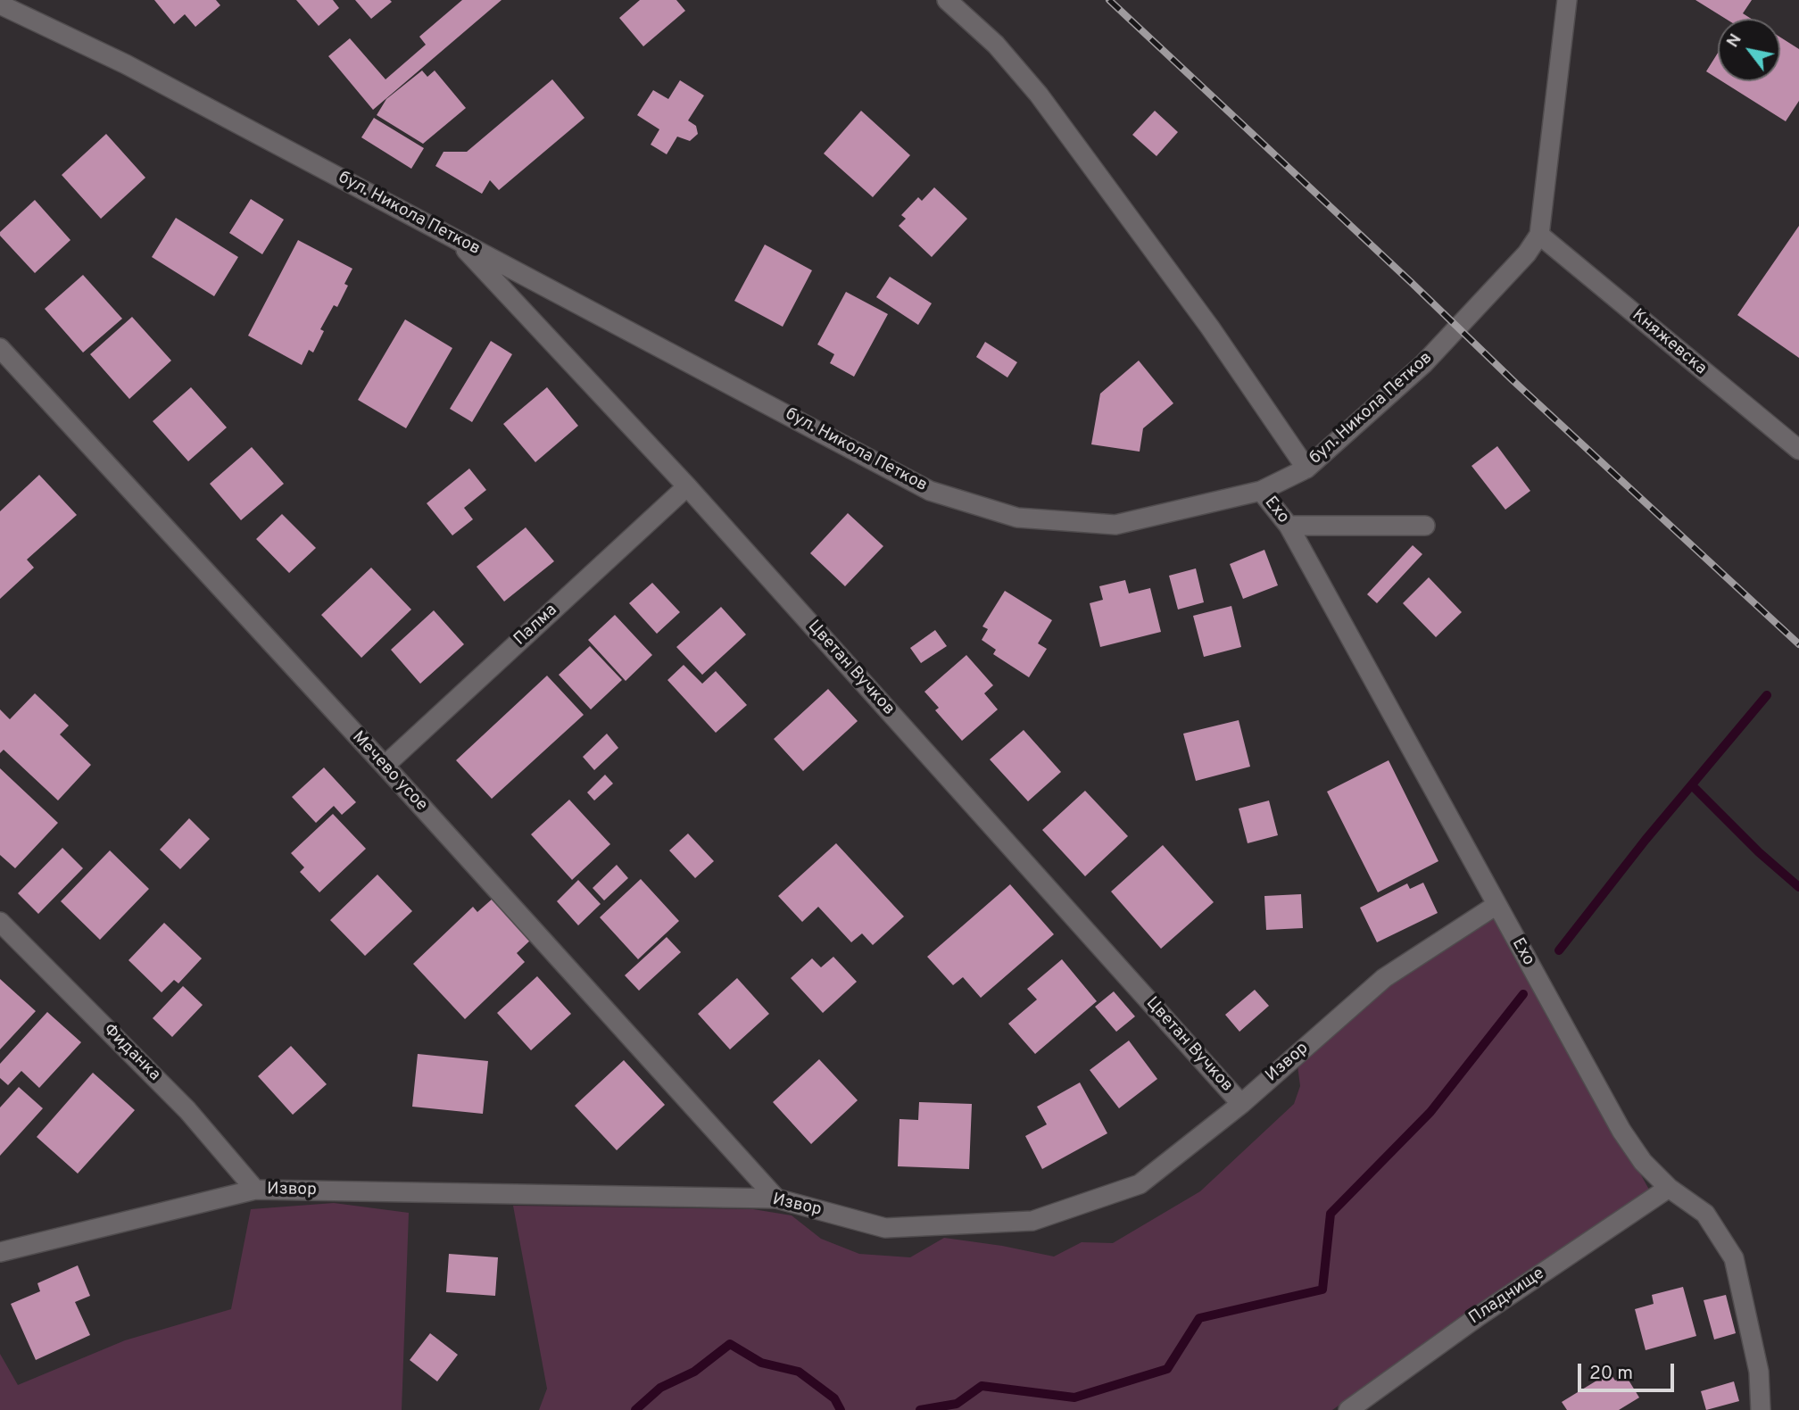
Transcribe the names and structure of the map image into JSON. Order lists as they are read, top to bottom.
{
  "streets": {
    "street": [
      "бул. Никола Петков",
      "Княжевска",
      "Ехо",
      "Палма",
      "Цветан Вучков",
      "Мечево усое",
      "Фиданка",
      "Извор",
      "Пладнище"
    ]
  },
  "crossings": [
    ["бул. Никола Петков", "Княжевска"],
    ["бул. Никола Петков", "Ехо"],
    ["бул. Никола Петков", "Цветан Вучков"],
    ["Ехо", "Извор"],
    ["Ехо", "Пладнище"],
    ["Палма", "Цветан Вучков"],
    ["Палма", "Мечево усое"],
    ["Цветан Вучков", "Извор"],
    ["Мечево усое", "Извор"],
    ["Фиданка", "Извор"]
  ],
  "scale_bar": "20 m",
  "north": "top left"
}
